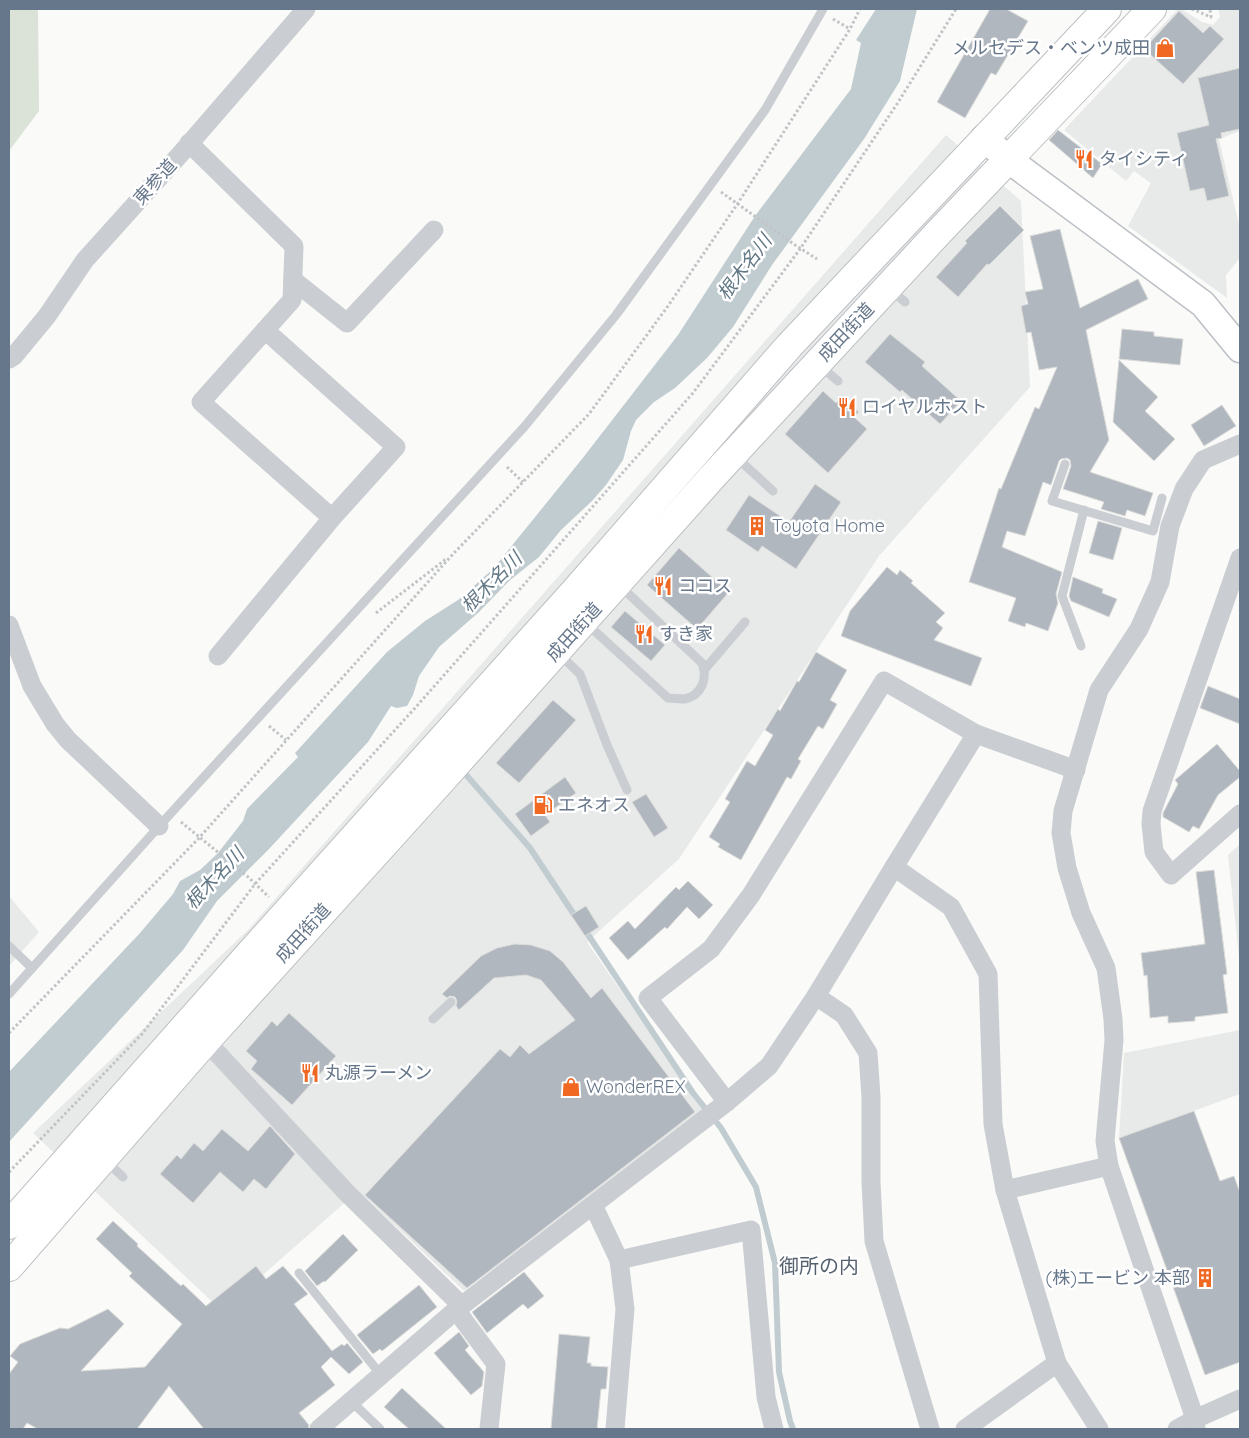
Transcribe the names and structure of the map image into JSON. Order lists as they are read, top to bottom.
{
  "streets": {
    "highway": ["成田街道"],
    "street": ["東参道"]
  },
  "districts": ["御所の内"],
  "water": ["根木名川"],
  "places": {
    "shop": ["メルセデス・ベンツ成田", "WonderREX"],
    "restaurant": [
      "タイシティ",
      "ロイヤルホスト",
      "ココス",
      "すき家",
      "丸源ラーメン"
    ],
    "building": ["Toyota Home", "(株)エービン 本部"],
    "fuel station": ["エネオス"]
  }
}
